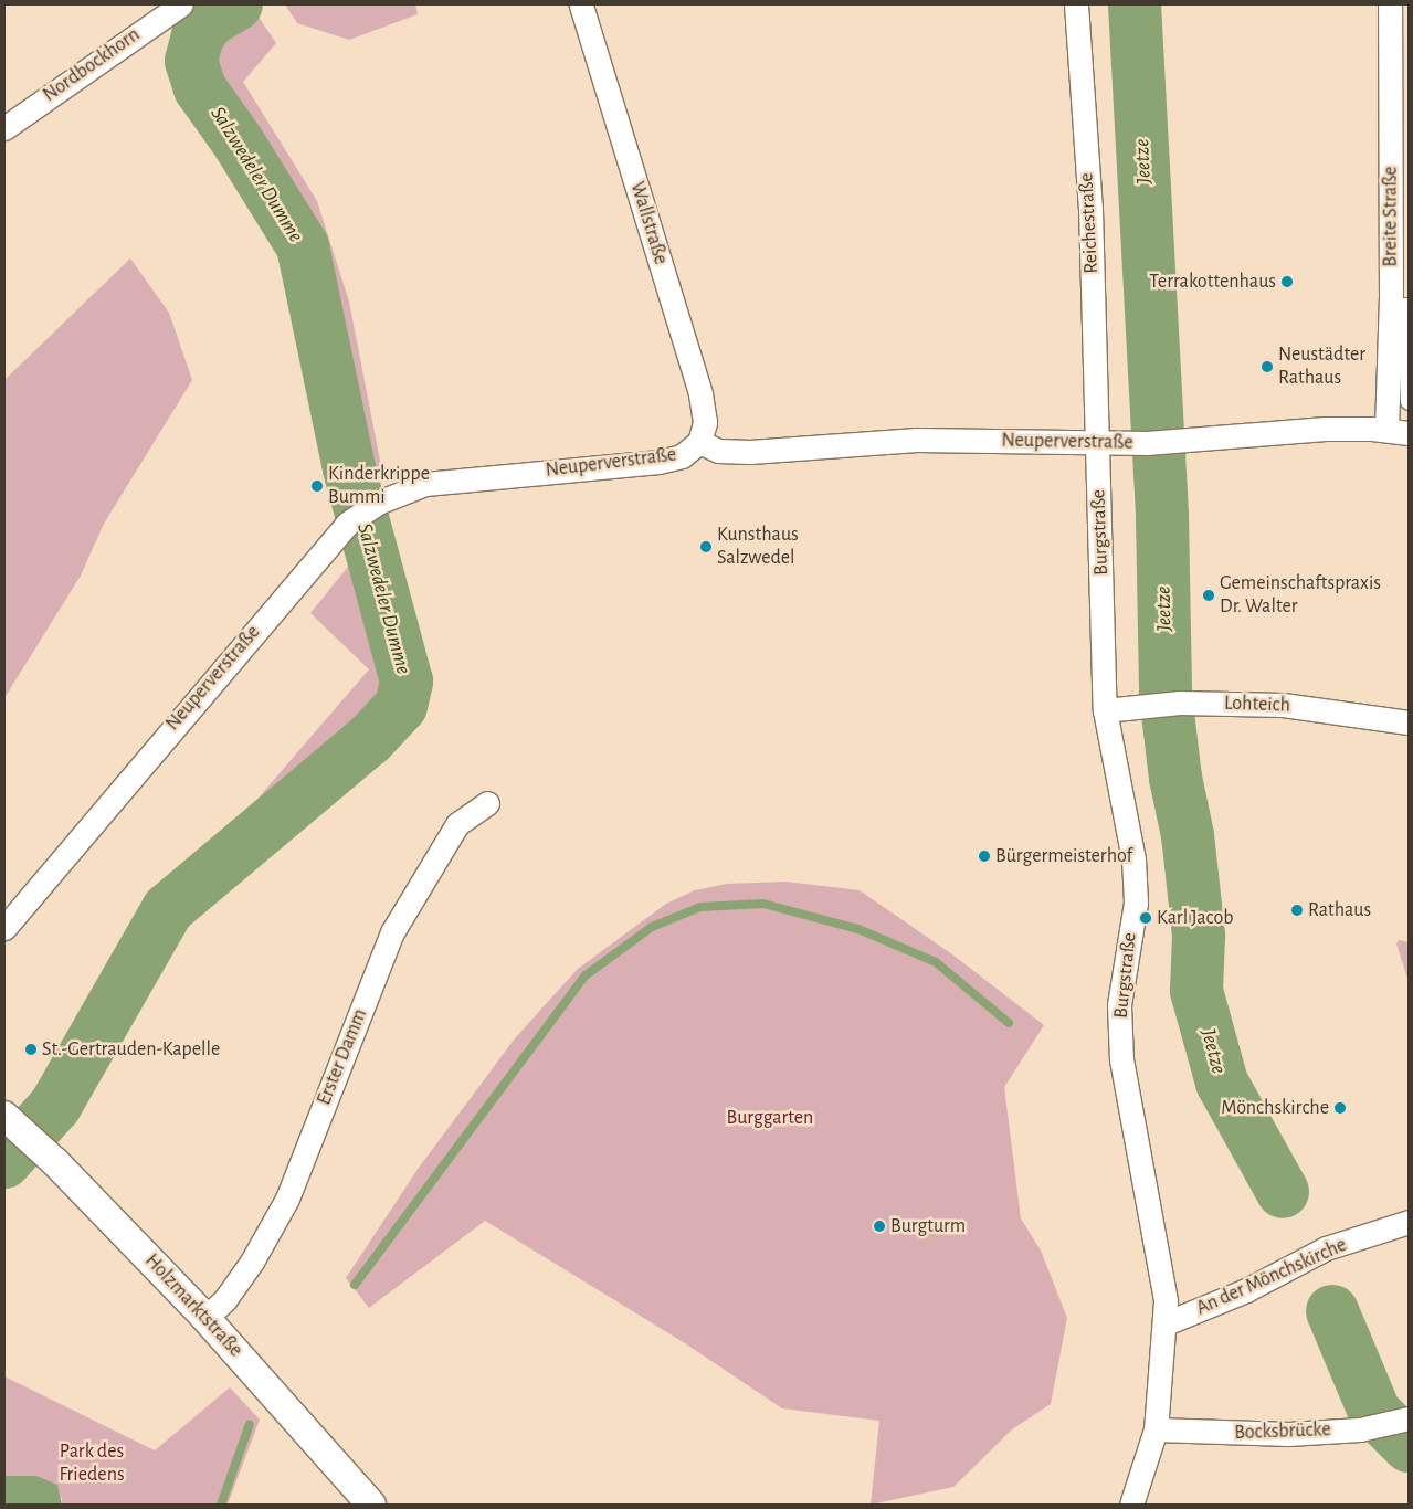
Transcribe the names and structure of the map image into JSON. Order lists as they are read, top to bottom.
{
  "streets": {
    "street": [
      "Nordbockhorn",
      "Breite Straße",
      "Wallstraße",
      "Reichestraße",
      "Neuperverstraße",
      "Burgstraße",
      "Lohteich",
      "Erster Damm",
      "An der Mönchskirche",
      "Holzmarktstraße",
      "Bocksbrücke"
    ]
  },
  "crossings": [
    ["Breite Straße", "Neuperverstraße"],
    ["Wallstraße", "Neuperverstraße"],
    ["Reichestraße", "Neuperverstraße"],
    ["Reichestraße", "Burgstraße"],
    ["Neuperverstraße", "Burgstraße"],
    ["Burgstraße", "Lohteich"],
    ["Burgstraße", "An der Mönchskirche"],
    ["Burgstraße", "Bocksbrücke"],
    ["Erster Damm", "Holzmarktstraße"]
  ],
  "water": ["Jeetze", "Salzwedeler Dumme"],
  "parks": ["Burggarten", "Park des Friedens"],
  "places": [
    "Terrakottenhaus",
    "Neustädter Rathaus",
    "Kinderkrippe Bummi",
    "Kunsthaus Salzwedel",
    "Gemeinschaftspraxis Dr. Walter",
    "Bürgermeisterhof",
    "Rathaus",
    "Karl Jacob",
    "St.-Gertrauden-Kapelle",
    "Mönchskirche",
    "Burgturm"
  ]
}
